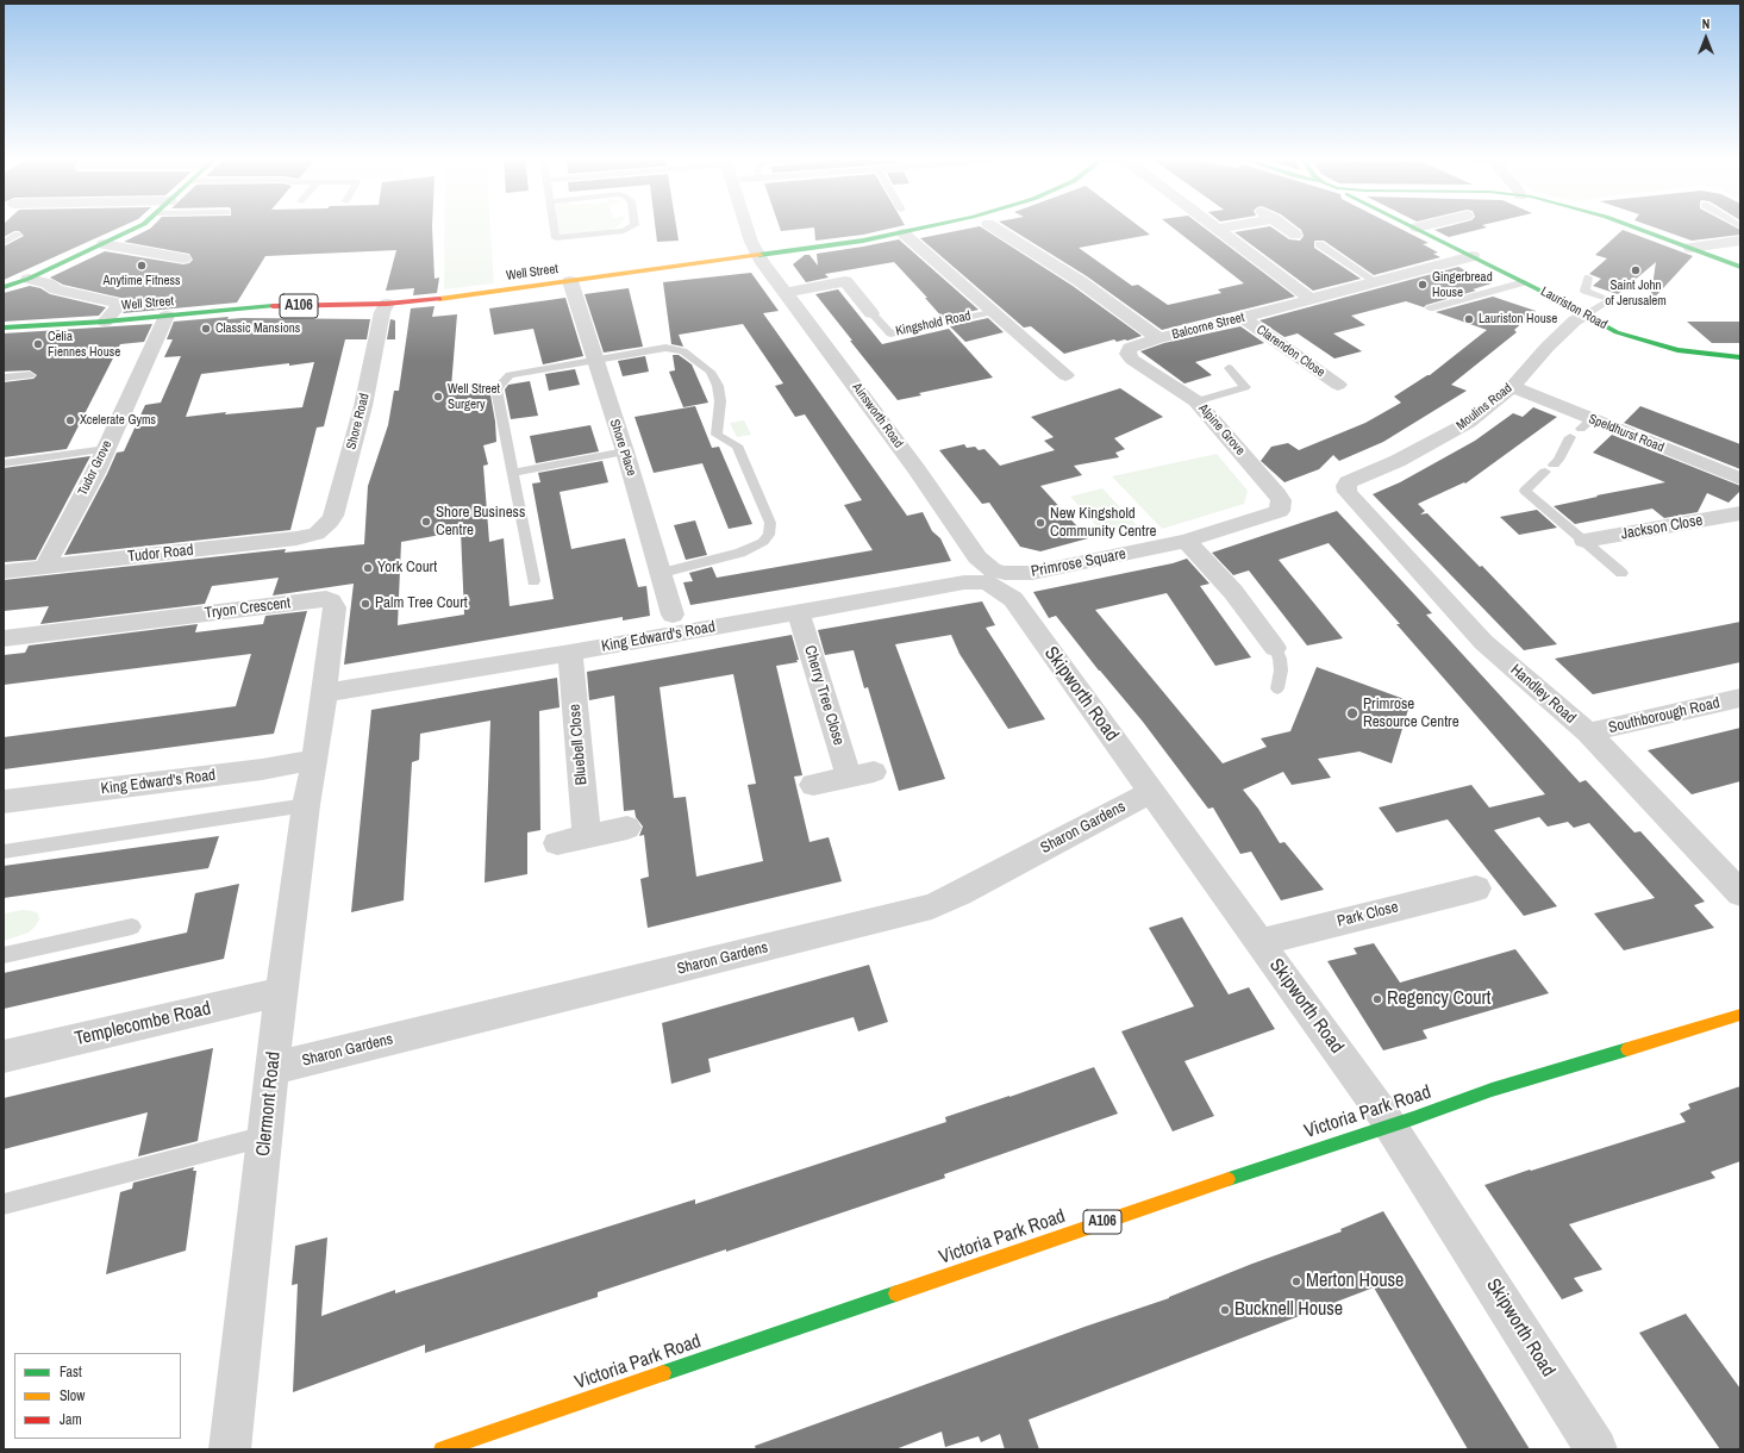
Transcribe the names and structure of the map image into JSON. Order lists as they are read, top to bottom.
{
  "streets": {
    "main road": [
      "Well Street",
      "A106",
      "Lauriston Road",
      "Victoria Park Road"
    ],
    "street": [
      "Kingshold Road",
      "Balcorne Street",
      "Clarendon Close",
      "Moulins Road",
      "Ainsworth Road",
      "Shore Road",
      "Alpine Grove",
      "Speldhurst Road",
      "Shore Place",
      "Tudor Grove",
      "Jackson Close",
      "Tudor Road",
      "Primrose Square",
      "Tryon Crescent",
      "King Edward's Road",
      "Skipworth Road",
      "Handley Road",
      "Cherry Tree Close",
      "Southborough Road",
      "Bluebell Close",
      "Sharon Gardens",
      "Park Close",
      "Templecombe Road",
      "Clermont Road"
    ]
  },
  "crossings": [
    ["Well Street", "Kingshold Road"],
    ["Well Street", "Ainsworth Road"],
    ["Well Street", "Shore Road"],
    ["Well Street", "Shore Place"],
    ["Well Street", "Tudor Grove"],
    ["Lauriston Road", "Balcorne Street"],
    ["Lauriston Road", "Moulins Road"],
    ["Kingshold Road", "Ainsworth Road"],
    ["Balcorne Street", "Clarendon Close"],
    ["Balcorne Street", "Alpine Grove"],
    ["Moulins Road", "Speldhurst Road"],
    ["Moulins Road", "Handley Road"],
    ["Ainsworth Road", "Primrose Square"],
    ["Ainsworth Road", "King Edward's Road"],
    ["Ainsworth Road", "Skipworth Road"],
    ["Shore Road", "Tudor Road"],
    ["Alpine Grove", "Primrose Square"],
    ["Tudor Grove", "Tudor Road"],
    ["Primrose Square", "King Edward's Road"],
    ["Primrose Square", "Skipworth Road"],
    ["Tryon Crescent", "King Edward's Road"],
    ["Tryon Crescent", "Clermont Road"],
    ["King Edward's Road", "Skipworth Road"],
    ["King Edward's Road", "Cherry Tree Close"],
    ["King Edward's Road", "Bluebell Close"],
    ["King Edward's Road", "Clermont Road"],
    ["Skipworth Road", "Sharon Gardens"],
    ["Skipworth Road", "Park Close"],
    ["Skipworth Road", "Victoria Park Road"],
    ["Handley Road", "Southborough Road"],
    ["Sharon Gardens", "Clermont Road"],
    ["Templecombe Road", "Clermont Road"]
  ],
  "places": [
    "Anytime Fitness",
    "Saint John of Jerusalem",
    "Gingerbread House",
    "Lauriston House",
    "Classic Mansions",
    "Celia Fiennes House",
    "Well Street Surgery",
    "Xcelerate Gyms",
    "Shore Business Centre",
    "New Kingshold Community Centre",
    "York Court",
    "Palm Tree Court",
    "Primrose Resource Centre",
    "Regency Court",
    "Merton House",
    "Bucknell House"
  ],
  "legend": ["Fast", "Slow", "Jam"],
  "north": "top"
}
